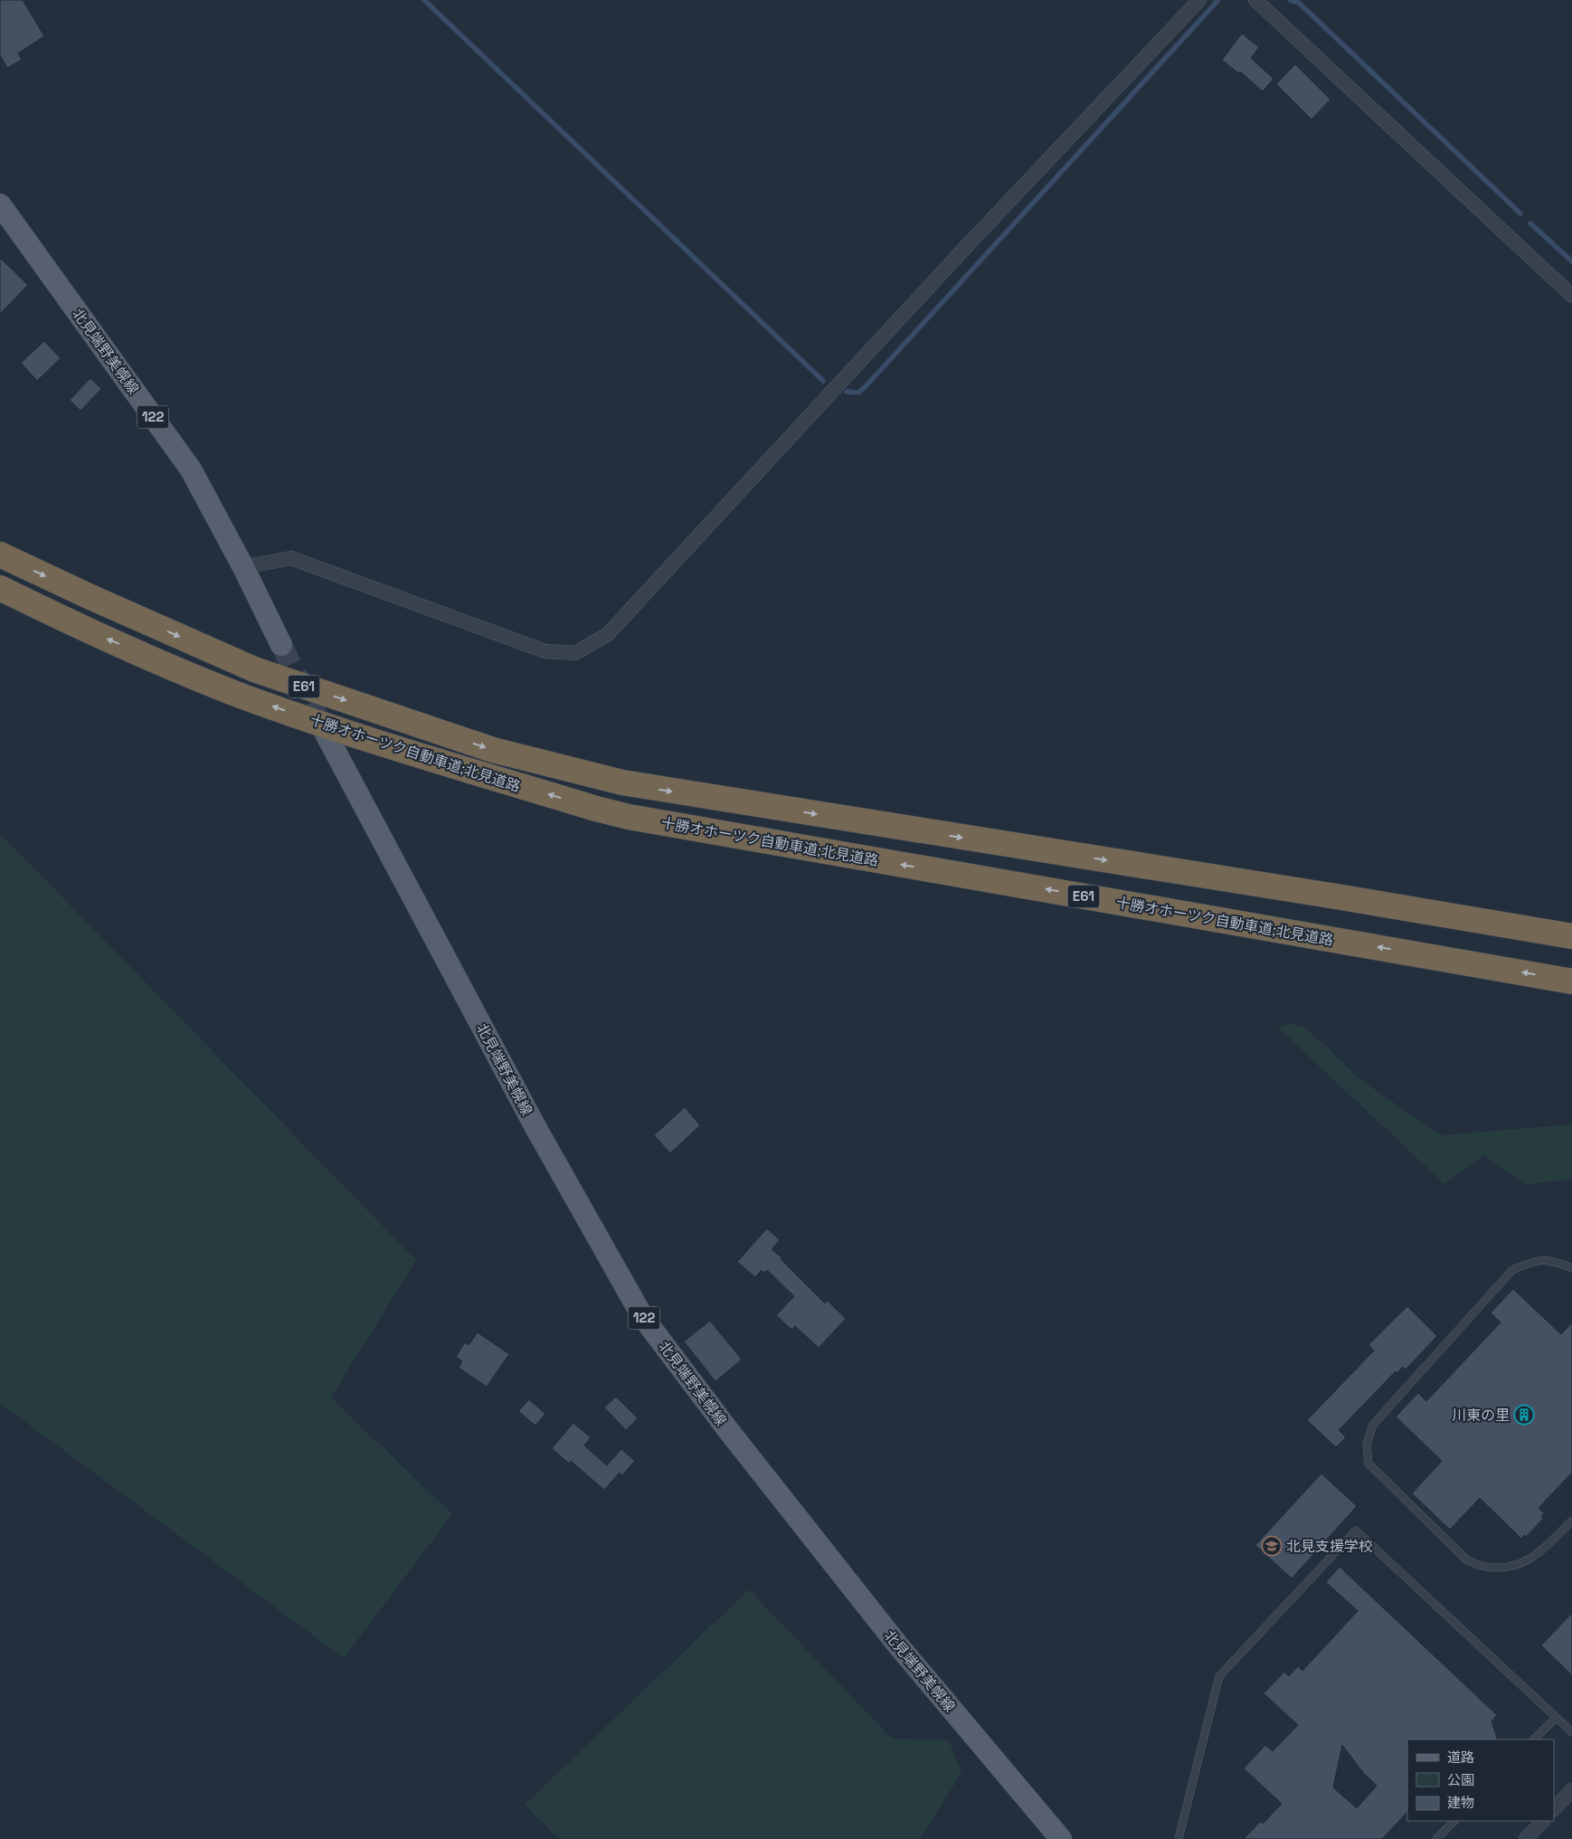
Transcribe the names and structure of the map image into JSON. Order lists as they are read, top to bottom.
{
  "streets": {
    "highway": ["E61", "十勝オホーツク自動車道;北見道路"],
    "main road": ["北見端野美幌線", "122"]
  },
  "places": {
    "building": ["川東の里"],
    "school or university": ["北見支援学校"]
  },
  "legend": ["道路", "公園", "建物"]
}
